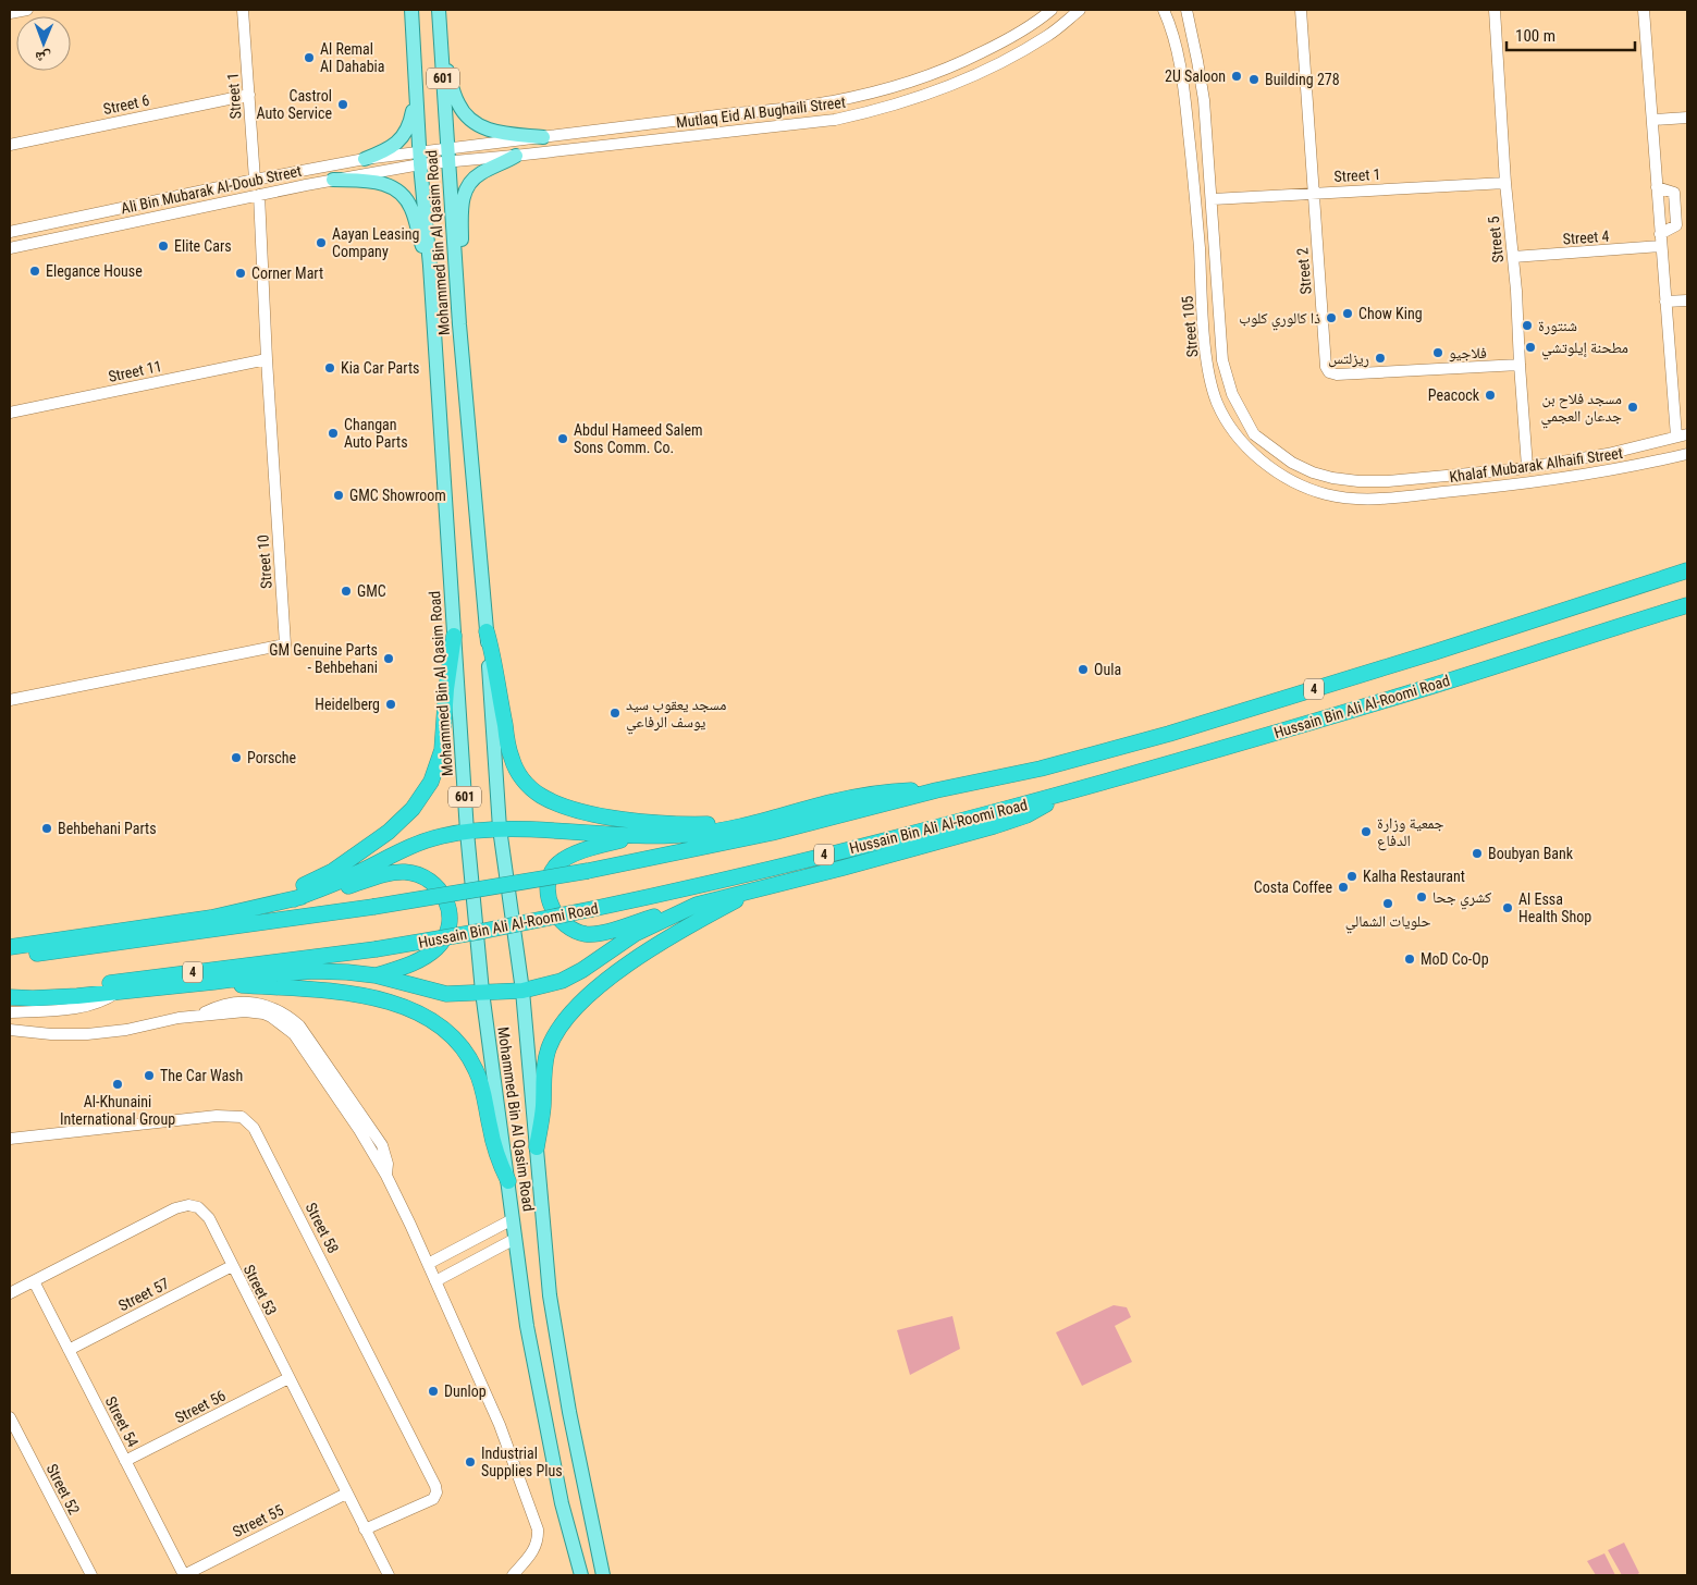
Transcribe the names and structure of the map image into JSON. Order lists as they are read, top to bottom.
{
  "streets": {
    "highway": ["4", "Hussain Bin Ali Al-Roomi Road"],
    "main road": ["601", "Mohammed Bin Al Qasim Road"],
    "street": [
      "Street 1",
      "Street 6",
      "Mutlaq Eid Al Bughaili Street",
      "Ali Bin Mubarak Al-Doub Street",
      "Street 4",
      "Street 5",
      "Street 2",
      "Street 105",
      "Street 11",
      "Khalaf Mubarak Alhaifi Street",
      "Street 10",
      "Street 58",
      "Street 53",
      "Street 57",
      "Street 56",
      "Street 54",
      "Street 52",
      "Street 55"
    ]
  },
  "crossings": [
    ["Street 1", "Street 6"],
    ["Street 1", "Ali Bin Mubarak Al-Doub Street"],
    ["Street 1", "Street 5"],
    ["Street 1", "Street 2"],
    ["Street 1", "Street 105"],
    ["Mutlaq Eid Al Bughaili Street", "Ali Bin Mubarak Al-Doub Street"],
    ["Mutlaq Eid Al Bughaili Street", "Mohammed Bin Al Qasim Road"],
    ["Ali Bin Mubarak Al-Doub Street", "Mohammed Bin Al Qasim Road"],
    ["Ali Bin Mubarak Al-Doub Street", "Street 10"],
    ["Street 4", "Street 5"],
    ["Street 5", "Street 2"],
    ["Street 5", "Khalaf Mubarak Alhaifi Street"],
    ["Street 105", "Khalaf Mubarak Alhaifi Street"],
    ["Street 11", "Street 10"],
    ["Street 58", "Street 53"],
    ["Street 53", "Street 57"],
    ["Street 53", "Street 56"],
    ["Street 53", "Street 54"],
    ["Street 53", "Street 55"],
    ["Street 57", "Street 54"],
    ["Street 56", "Street 54"],
    ["Street 54", "Street 55"]
  ],
  "places": [
    "Al Remal Al Dahabia",
    "2U Saloon",
    "Building 278",
    "Castrol Auto Service",
    "Aayan Leasing Company",
    "Elite Cars",
    "Elegance House",
    "Corner Mart",
    "Chow King",
    "ذا كالوري كلوب",
    "شنتورة",
    "مطحنة إيلوتشي",
    "فلاجيو",
    "ريزلتس",
    "Kia Car Parts",
    "Peacock",
    "مسجد فلاح بن جدعان العجمي",
    "Changan Auto Parts",
    "Abdul Hameed Salem Sons Comm. Co.",
    "GMC Showroom",
    "GMC",
    "GM Genuine Parts - Behbehani",
    "Oula",
    "Heidelberg",
    "مسجد يعقوب سيد يوسف الرفاعي",
    "Porsche",
    "Behbehani Parts",
    "جمعية وزارة الدفاع",
    "Boubyan Bank",
    "Kalha Restaurant",
    "Costa Coffee",
    "كشري جحا",
    "حلويات الشمالي",
    "Al Essa Health Shop",
    "MoD Co-Op",
    "The Car Wash",
    "Al-Khunaini International Group",
    "Dunlop",
    "Industrial Supplies Plus"
  ],
  "scale_bar": "100 m",
  "north": "bottom"
}
